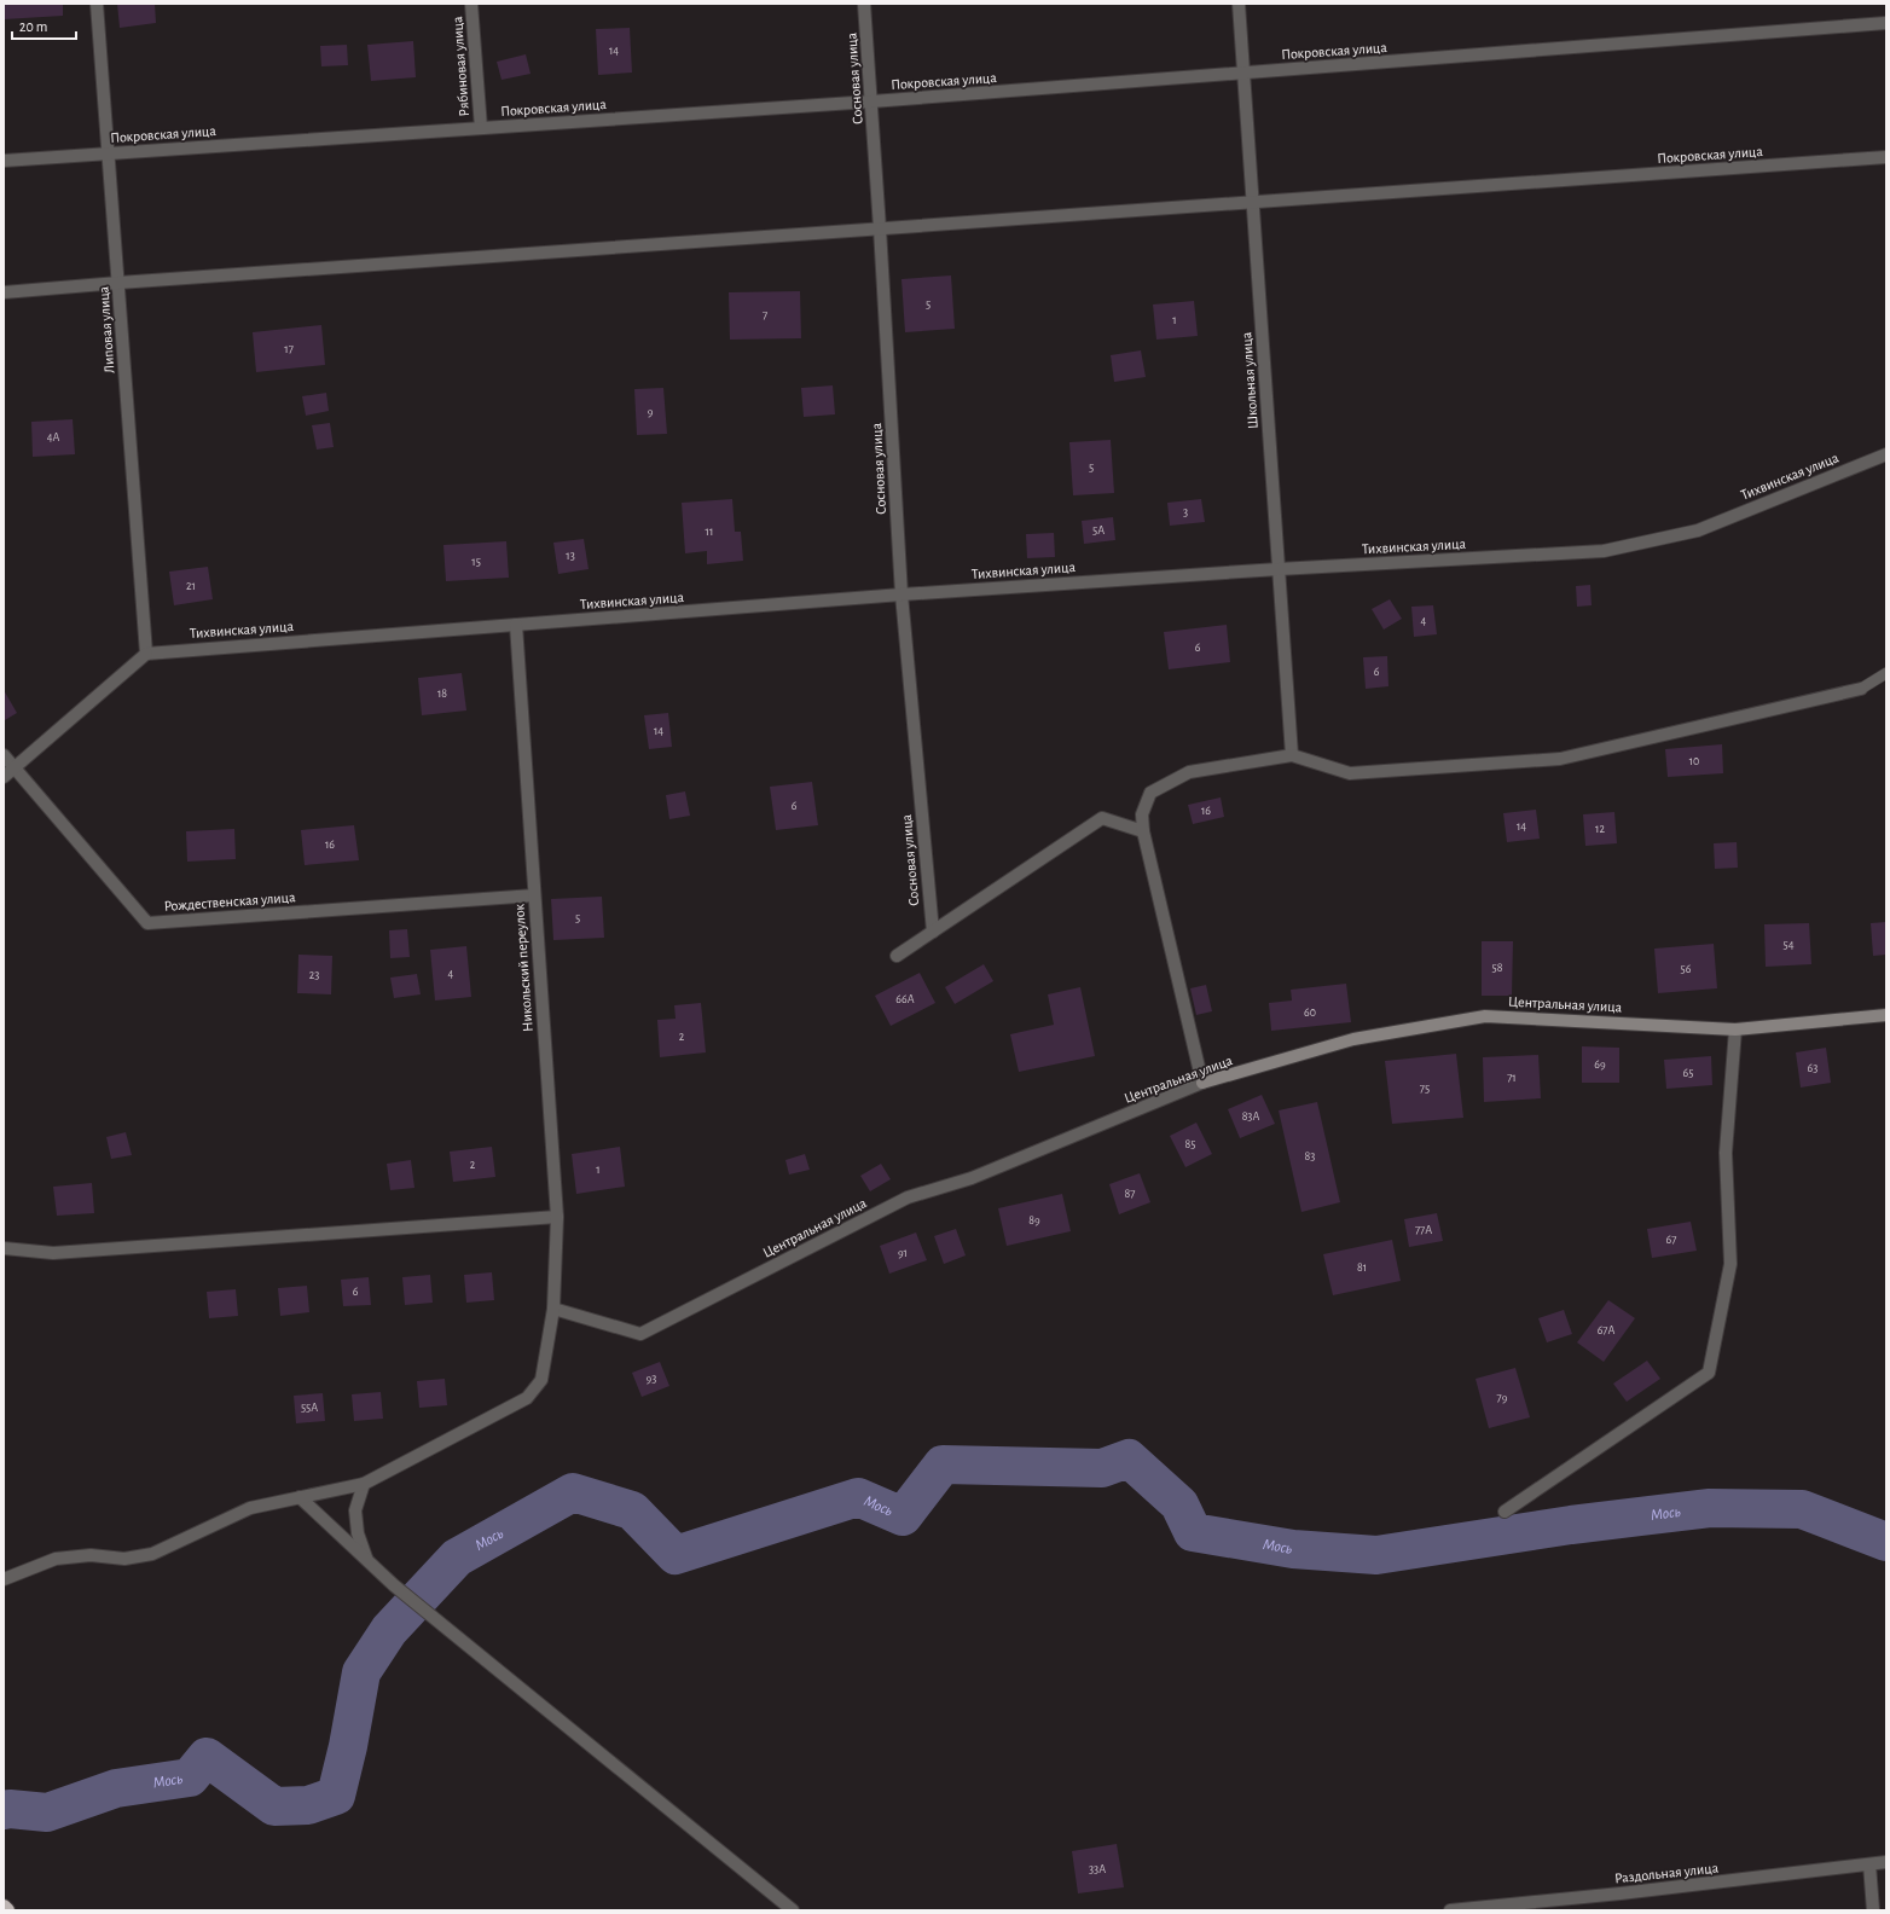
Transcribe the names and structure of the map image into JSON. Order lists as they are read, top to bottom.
{
  "streets": {
    "street": [
      "Покровская улица",
      "Рябиновая улица",
      "Сосновая улица",
      "Липовая улица",
      "Школьная улица",
      "Тихвинская улица",
      "Рождественская улица",
      "Никольский переулок",
      "Центральная улица",
      "Раздольная улица"
    ]
  },
  "crossings": [
    ["Покровская улица", "Рябиновая улица"],
    ["Покровская улица", "Сосновая улица"],
    ["Покровская улица", "Липовая улица"],
    ["Покровская улица", "Школьная улица"],
    ["Сосновая улица", "Тихвинская улица"],
    ["Липовая улица", "Тихвинская улица"],
    ["Школьная улица", "Тихвинская улица"],
    ["Тихвинская улица", "Никольский переулок"],
    ["Рождественская улица", "Никольский переулок"],
    ["Никольский переулок", "Центральная улица"]
  ],
  "water": ["Мось"],
  "house_numbers": [
    "14",
    "5",
    "7",
    "1",
    "17",
    "9",
    "4А",
    "5",
    "3",
    "5А",
    "11",
    "13",
    "15",
    "21",
    "4",
    "6",
    "6",
    "18",
    "14",
    "10",
    "6",
    "16",
    "14",
    "12",
    "16",
    "5",
    "54",
    "58",
    "56",
    "4",
    "23",
    "66А",
    "60",
    "2",
    "69",
    "63",
    "65",
    "71",
    "75",
    "83А",
    "85",
    "83",
    "2",
    "1",
    "87",
    "89",
    "77А",
    "67",
    "91",
    "81",
    "6",
    "67А",
    "93",
    "79",
    "55А",
    "33А"
  ],
  "scale_bar": "20 m"
}
